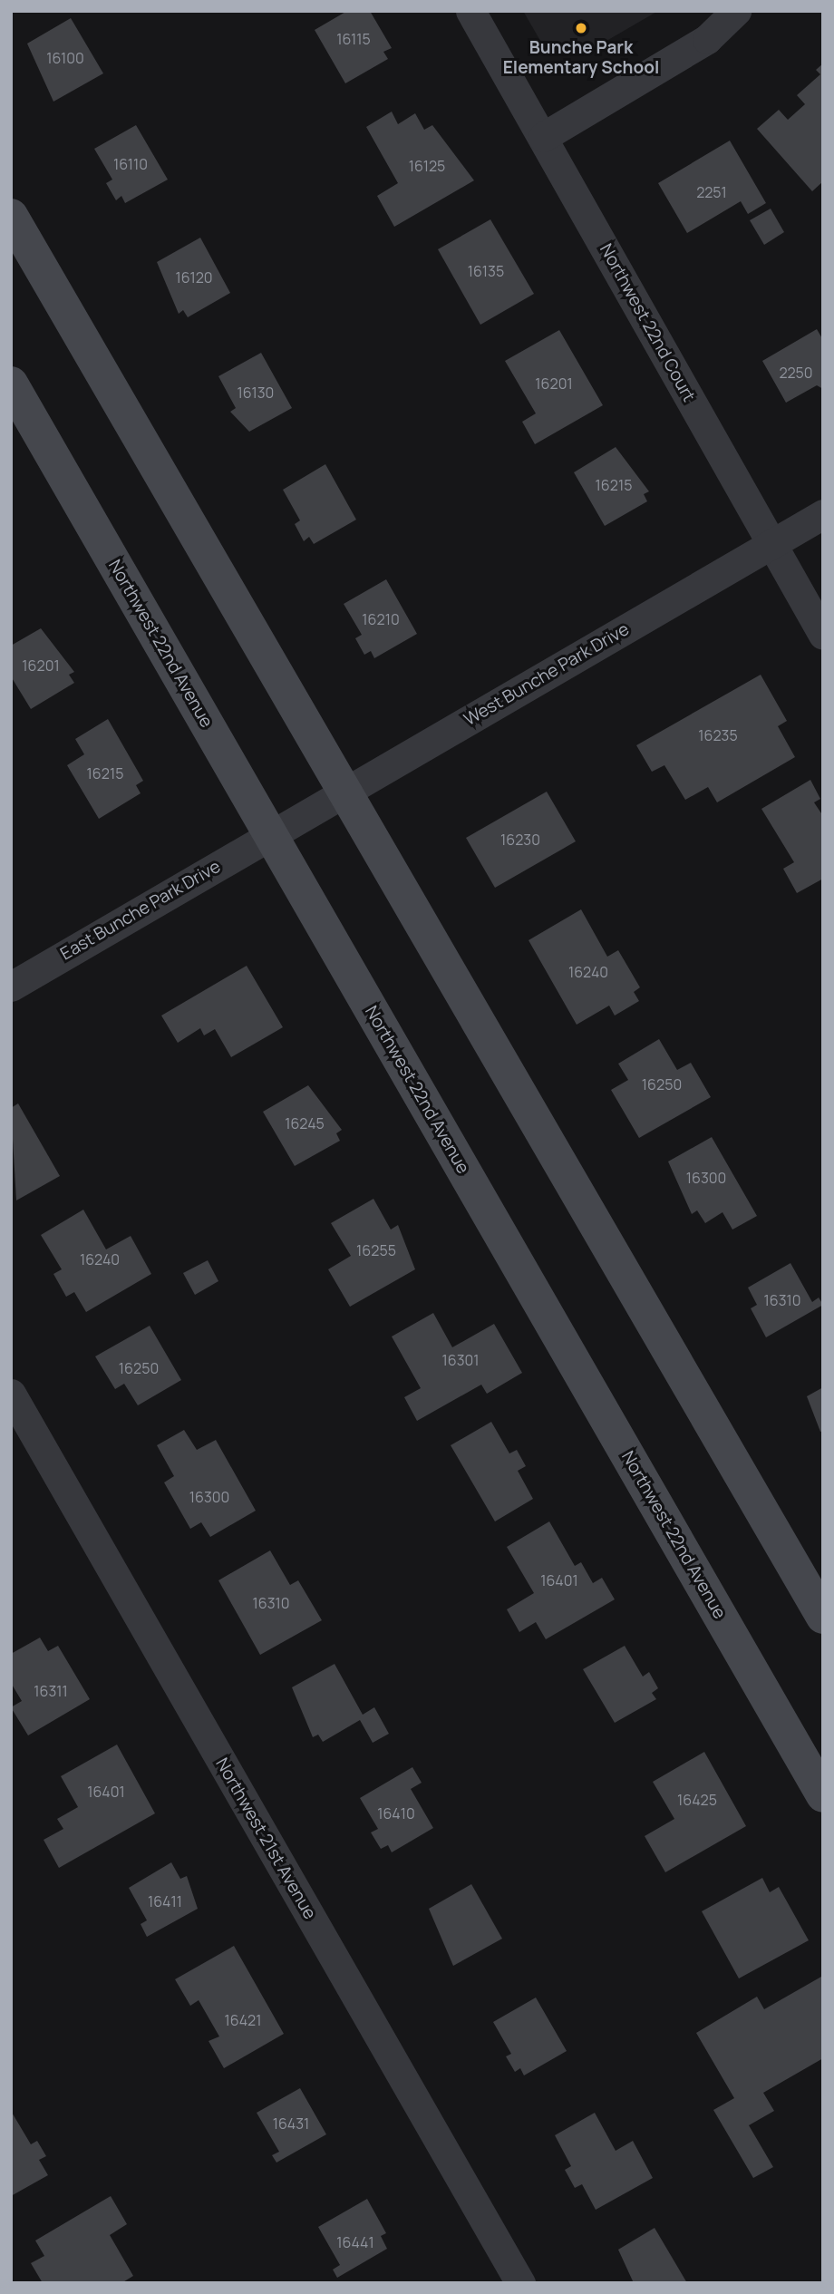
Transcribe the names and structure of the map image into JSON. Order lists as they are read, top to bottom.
{
  "streets": {
    "main road": ["Northwest 22nd Avenue"],
    "street": [
      "Northwest 22nd Court",
      "West Bunche Park Drive",
      "East Bunche Park Drive",
      "Northwest 21st Avenue"
    ]
  },
  "crossings": [
    ["Northwest 22nd Court", "West Bunche Park Drive"],
    ["Northwest 22nd Avenue", "West Bunche Park Drive"],
    ["Northwest 22nd Avenue", "East Bunche Park Drive"],
    ["West Bunche Park Drive", "East Bunche Park Drive"]
  ],
  "places": ["Bunche Park Elementary School"],
  "house_numbers": [
    "16115",
    "16100",
    "16110",
    "16125",
    "2251",
    "16135",
    "16120",
    "2250",
    "16201",
    "16130",
    "16215",
    "16210",
    "16201",
    "16235",
    "16215",
    "16230",
    "16240",
    "16250",
    "16245",
    "16300",
    "16255",
    "16240",
    "16310",
    "16301",
    "16250",
    "16300",
    "16401",
    "16310",
    "16311",
    "16401",
    "16425",
    "16410",
    "16411",
    "16421",
    "16431",
    "16441"
  ]
}
